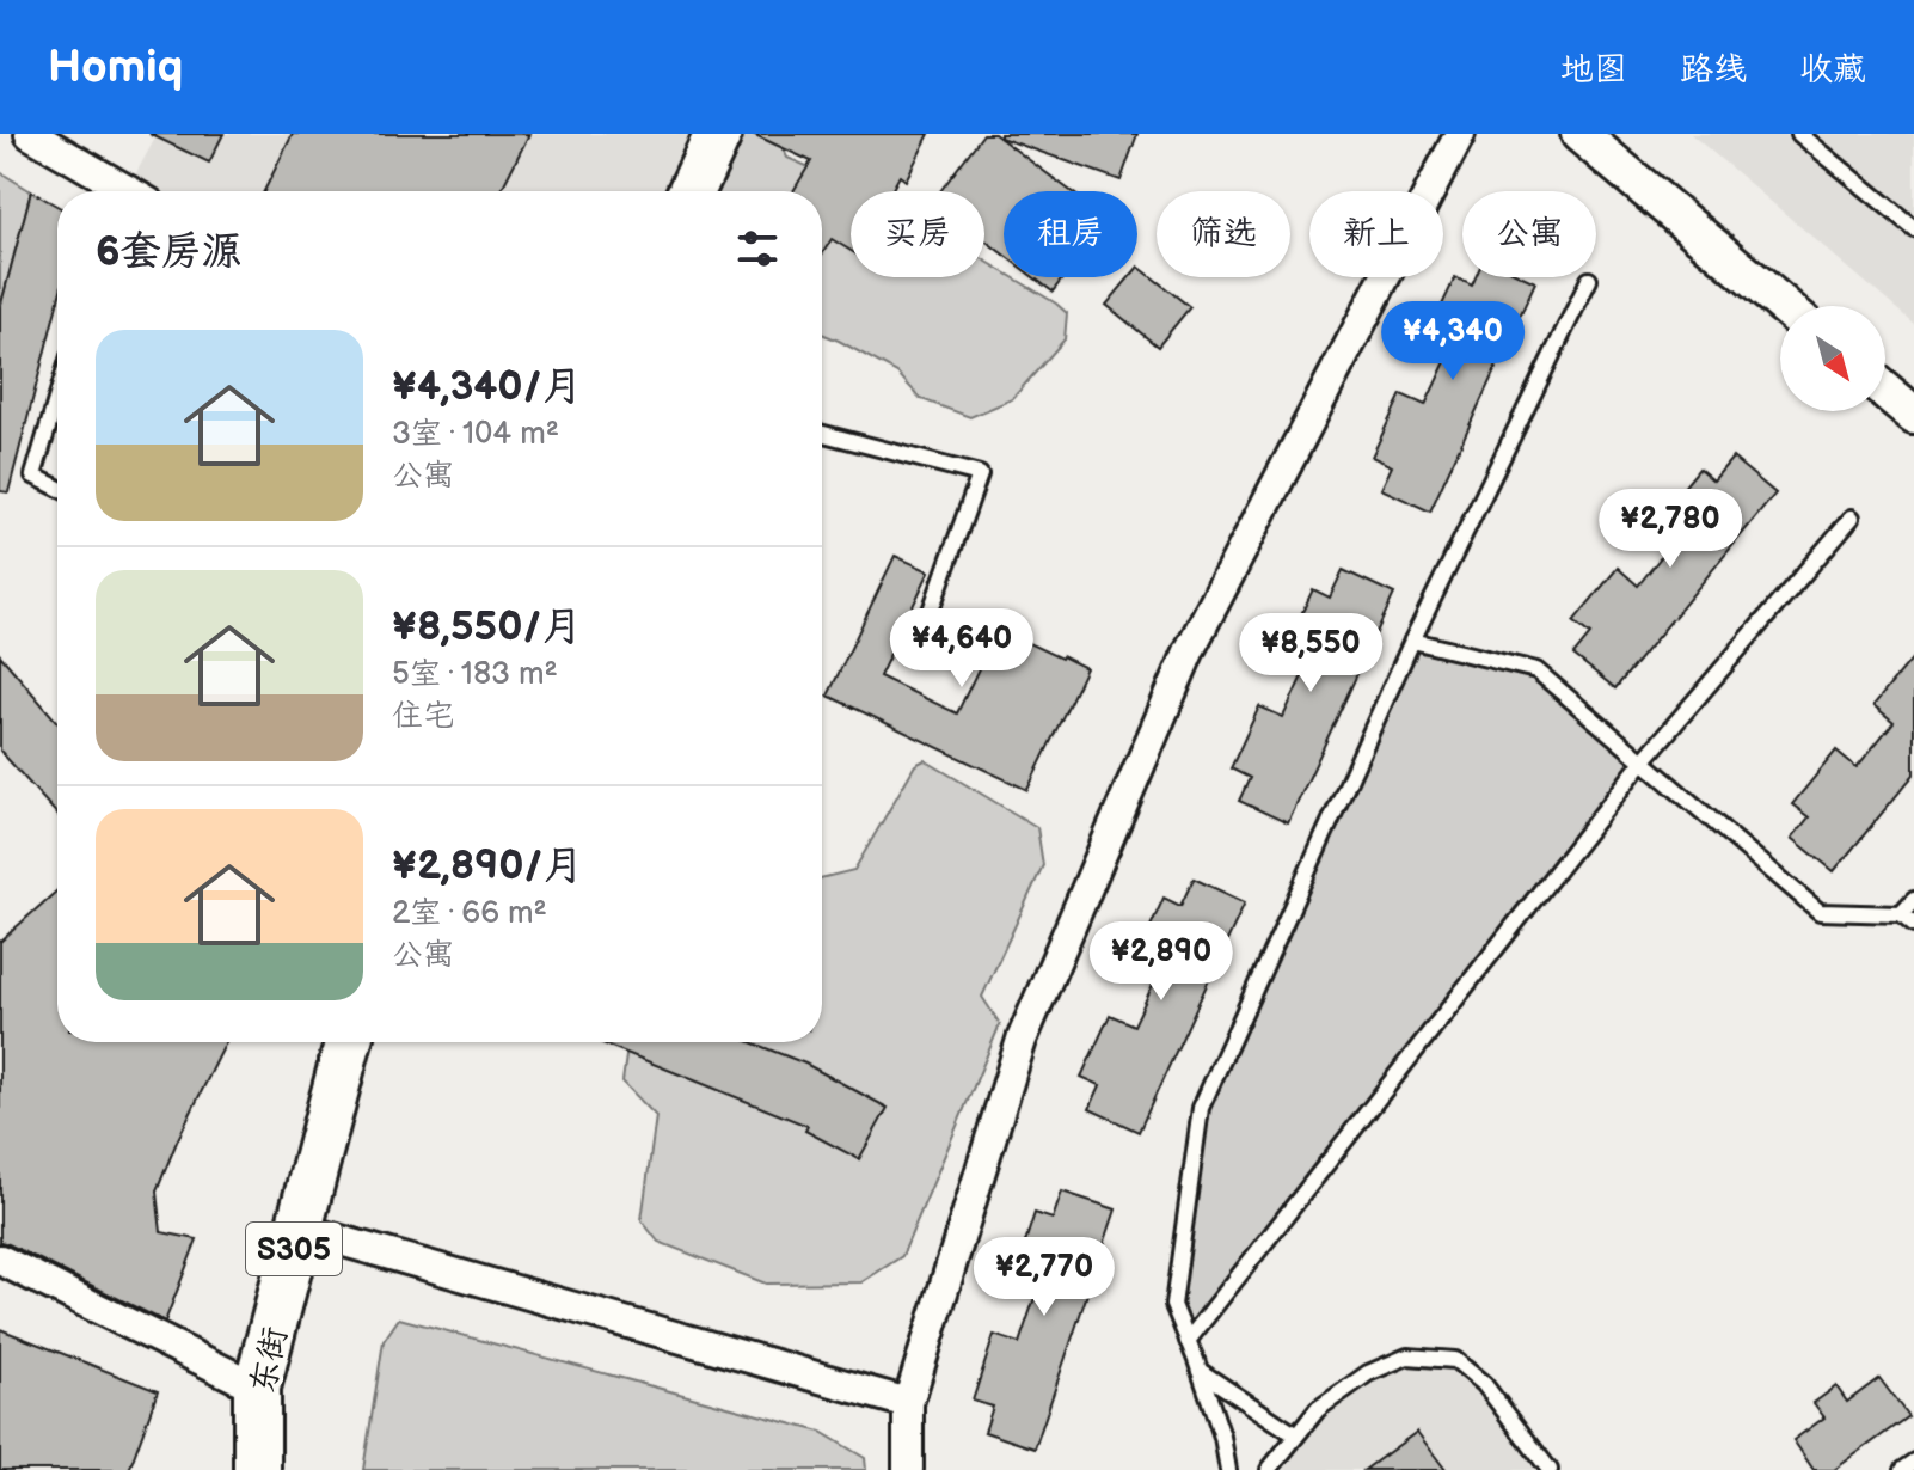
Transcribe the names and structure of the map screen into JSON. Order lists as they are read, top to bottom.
{
  "streets": {
    "main road": ["S305", "东街"]
  },
  "north": "bottom right",
  "page": {
    "header": "Homiq",
    "nav": ["地图", "路线", "收藏"],
    "chip": [
      "买房",
      "租房",
      "筛选",
      "新上",
      "公寓"
    ],
    "heading": "6套房源",
    "price": [
      "¥4,340",
      "¥2,780",
      "¥4,640",
      "¥8,550",
      "¥2,890",
      "¥2,770"
    ],
    "list": [
      {
        "name": "¥4,340/月",
        "note": "3室 · 104 m² · 公寓"
      },
      {
        "name": "¥8,550/月",
        "note": "5室 · 183 m² · 住宅"
      },
      {
        "name": "¥2,890/月",
        "note": "2室 · 66 m² · 公寓"
      }
    ]
  }
}
